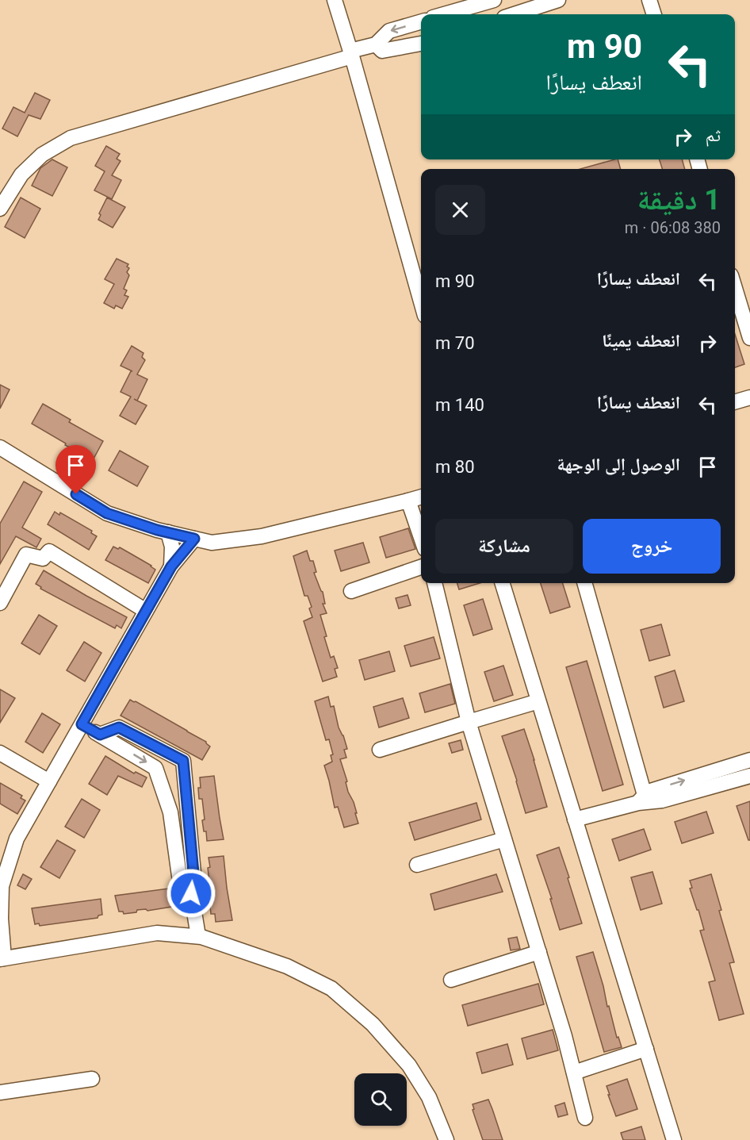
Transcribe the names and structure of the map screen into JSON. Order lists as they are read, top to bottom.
{
  "page": {
    "turn": ["90 m", "انعطف يسارًا"],
    "then": "ثم",
    "heading": ["1 دقيقة", "380 m · 06:08"],
    "list": [
      {
        "name": "انعطف يسارًا",
        "value": "90 m"
      },
      {
        "name": "انعطف يمينًا",
        "value": "70 m"
      },
      {
        "name": "انعطف يسارًا",
        "value": "140 m"
      },
      {
        "name": "الوصول إلى الوجهة",
        "value": "80 m"
      }
    ],
    "buttons": ["خروج", "مشاركة"]
  }
}
